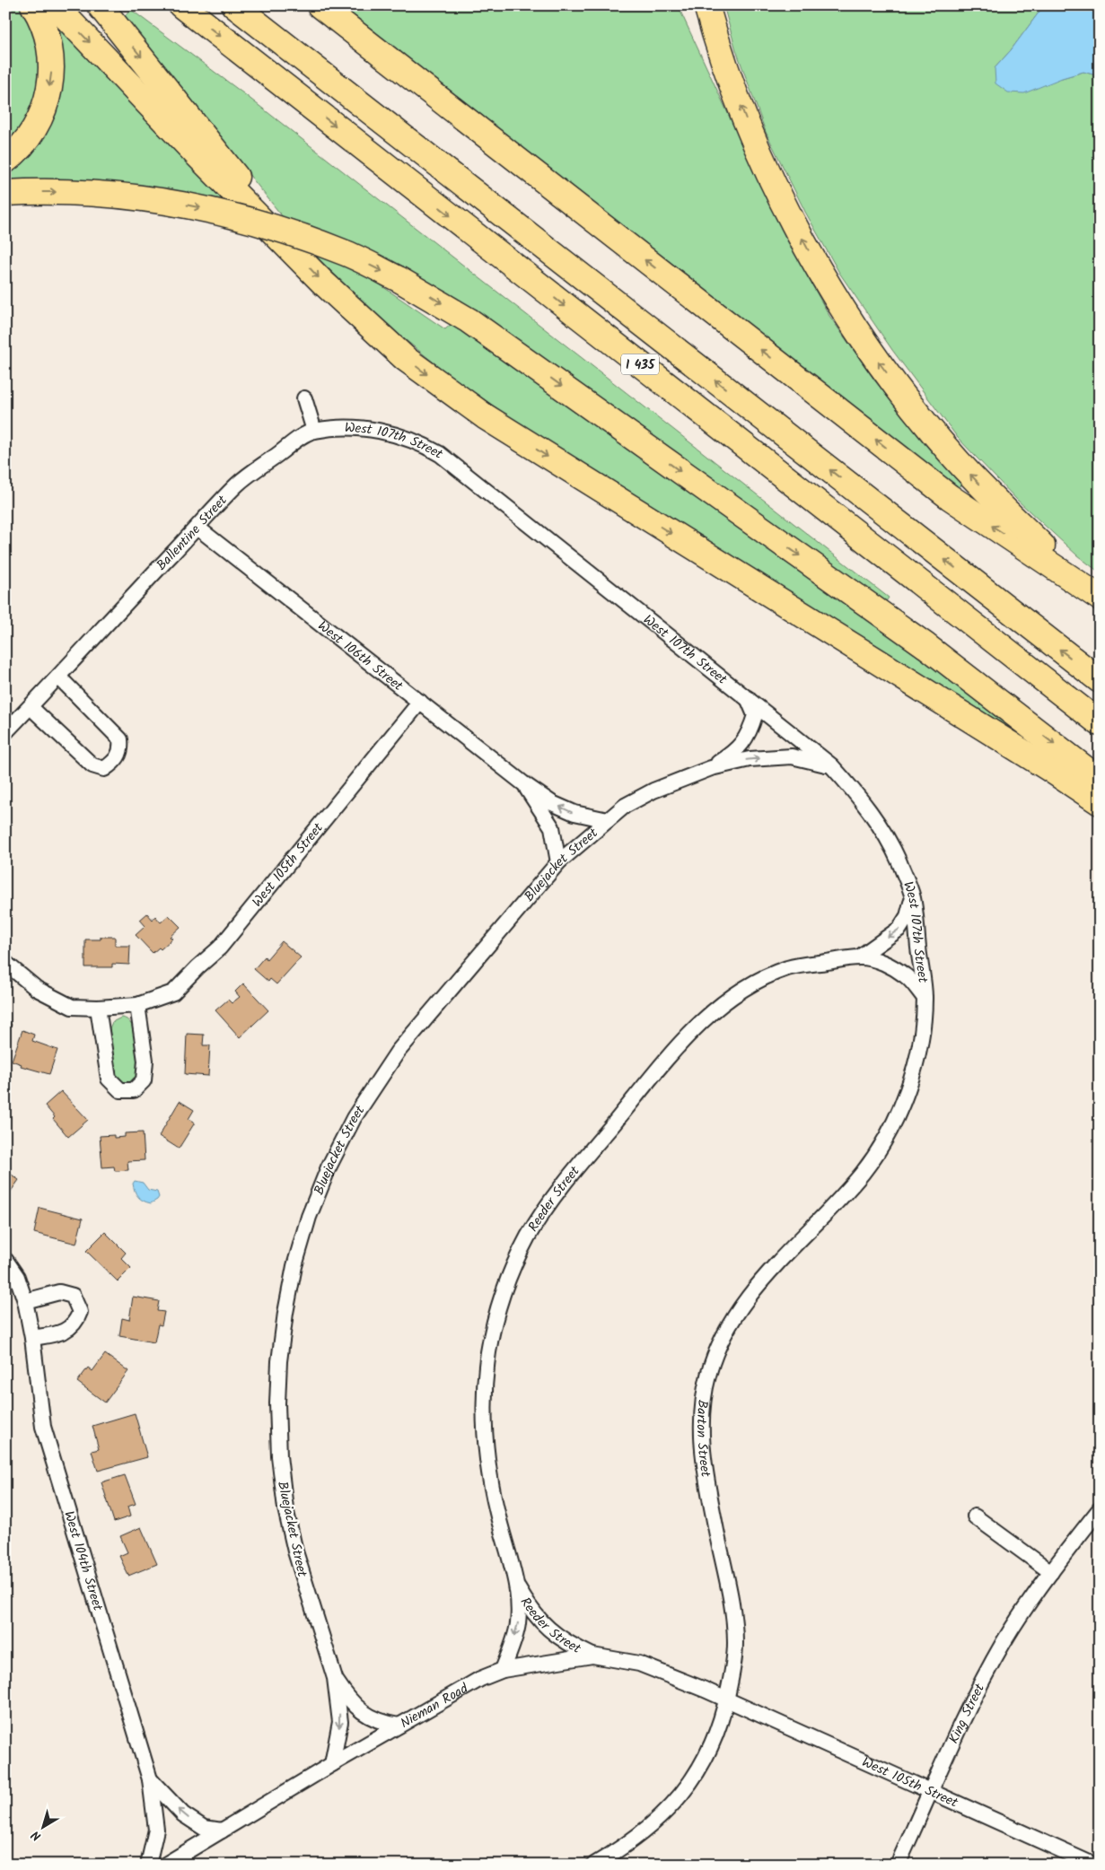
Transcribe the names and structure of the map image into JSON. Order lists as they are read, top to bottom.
{
  "streets": {
    "highway": ["I 435"],
    "street": [
      "West 107th Street",
      "Ballentine Street",
      "West 106th Street",
      "West 105th Street",
      "Bluejacket Street",
      "Reeder Street",
      "Barton Street",
      "West 104th Street",
      "Nieman Road",
      "King Street"
    ]
  },
  "crossings": [
    ["West 107th Street", "Ballentine Street"],
    ["West 107th Street", "Bluejacket Street"],
    ["West 107th Street", "Reeder Street"],
    ["West 107th Street", "Barton Street"],
    ["Ballentine Street", "West 106th Street"],
    ["West 106th Street", "West 105th Street"],
    ["West 106th Street", "Bluejacket Street"],
    ["West 105th Street", "Barton Street"],
    ["West 105th Street", "Nieman Road"],
    ["West 105th Street", "King Street"],
    ["Bluejacket Street", "Nieman Road"],
    ["Reeder Street", "Barton Street"],
    ["Reeder Street", "Nieman Road"],
    ["Barton Street", "Nieman Road"],
    ["West 104th Street", "Nieman Road"]
  ],
  "north": "bottom left"
}
